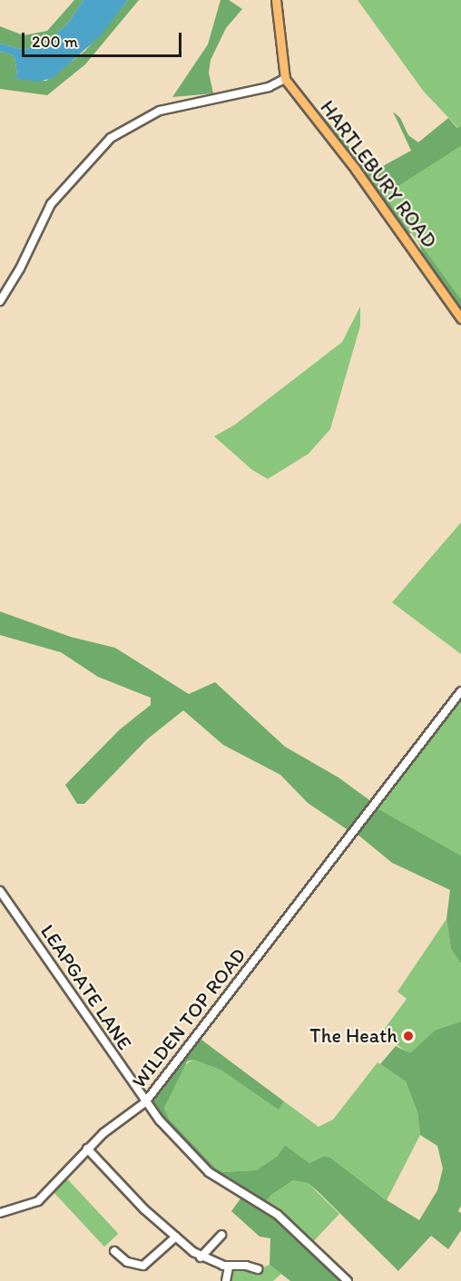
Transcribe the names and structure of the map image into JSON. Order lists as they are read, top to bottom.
{
  "streets": {
    "main road": ["HARTLEBURY ROAD"],
    "street": ["LEAPGATE LANE", "WILDEN TOP ROAD"]
  },
  "crossings": [
    ["LEAPGATE LANE", "WILDEN TOP ROAD"]
  ],
  "places": ["The Heath"],
  "scale_bar": "200 m"
}
